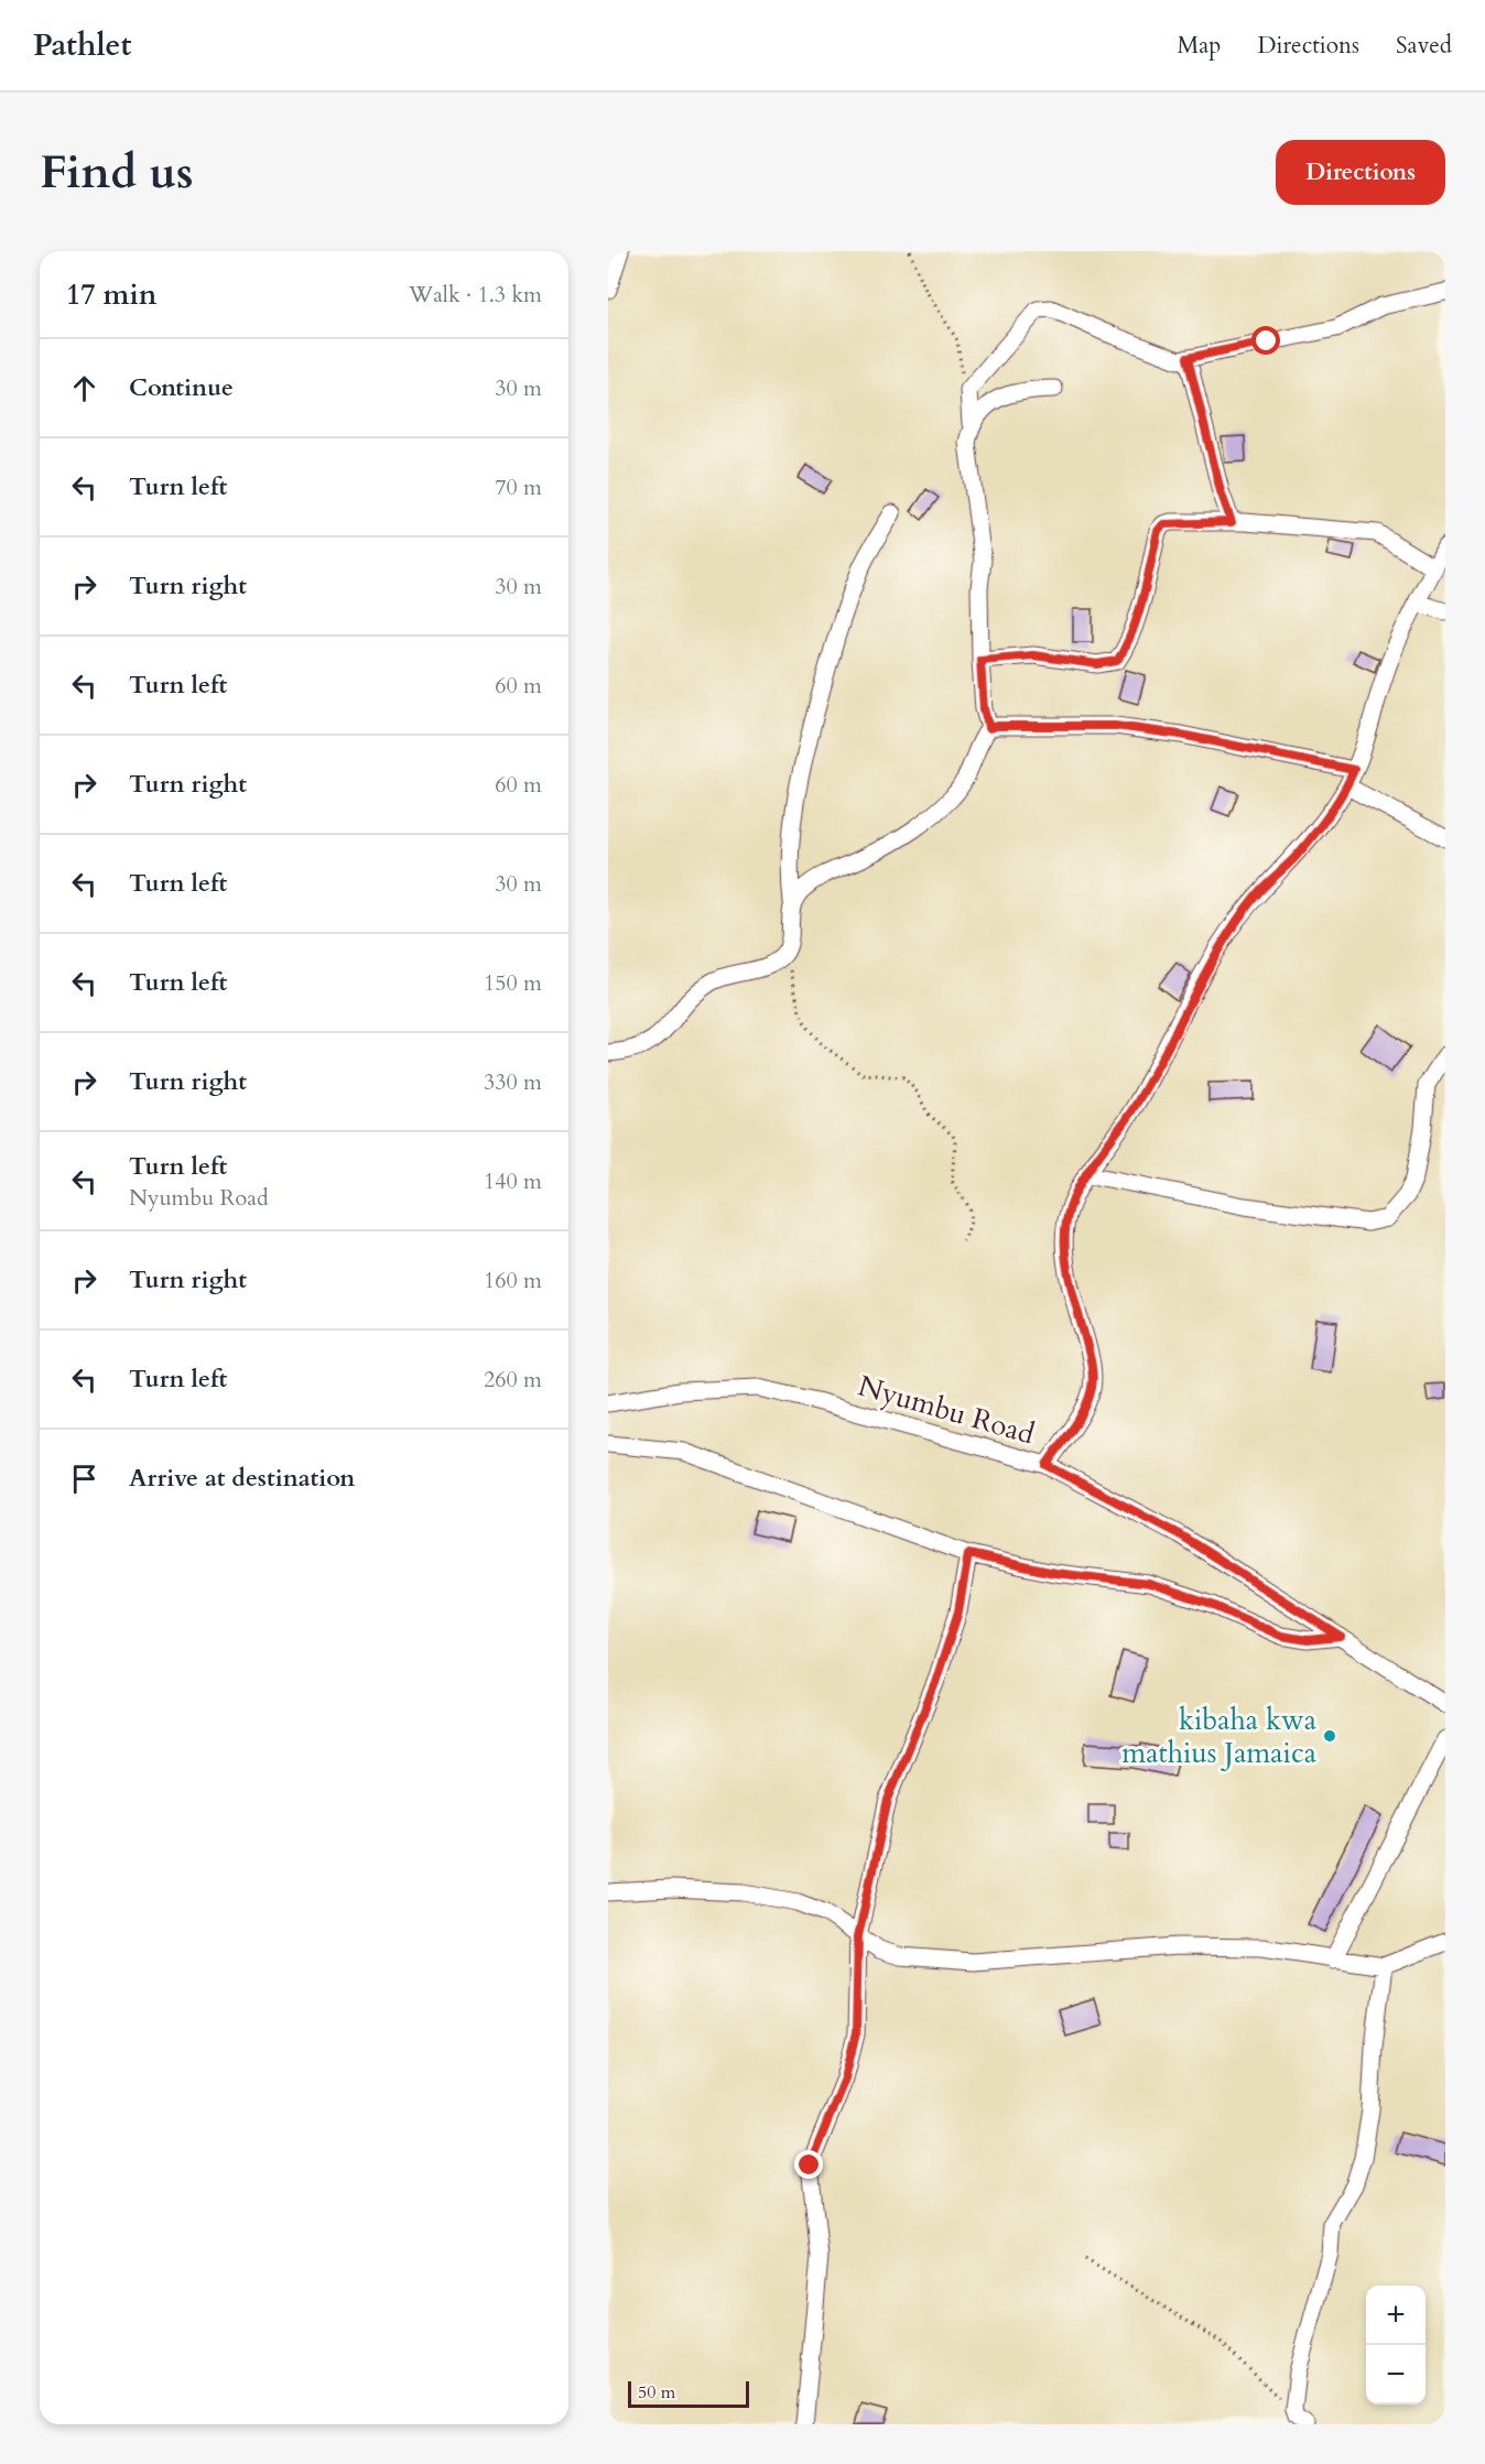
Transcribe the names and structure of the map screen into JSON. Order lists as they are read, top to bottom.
{
  "streets": {
    "street": ["Nyumbu Road"]
  },
  "places": ["kibaha kwa mathius Jamaica"],
  "scale_bar": "50 m",
  "page": {
    "header": "Pathlet",
    "nav": ["Map", "Directions", "Saved"],
    "buttons": "Directions",
    "title": "Find us",
    "heading": ["17 min", "Walk · 1.3 km"],
    "list": [
      ["Continue", "30 m"],
      ["Turn left", "70 m"],
      ["Turn right", "30 m"],
      ["Turn left", "60 m"],
      ["Turn right", "60 m"],
      ["Turn left", "30 m"],
      ["Turn left", "150 m"],
      ["Turn right", "330 m"],
      ["Turn left", "Nyumbu Road", "140 m"],
      ["Turn right", "160 m"],
      ["Turn left", "260 m"],
      "Arrive at destination"
    ],
    "map_buttons": ["+", "−"],
    "scale": "50 m"
  }
}
